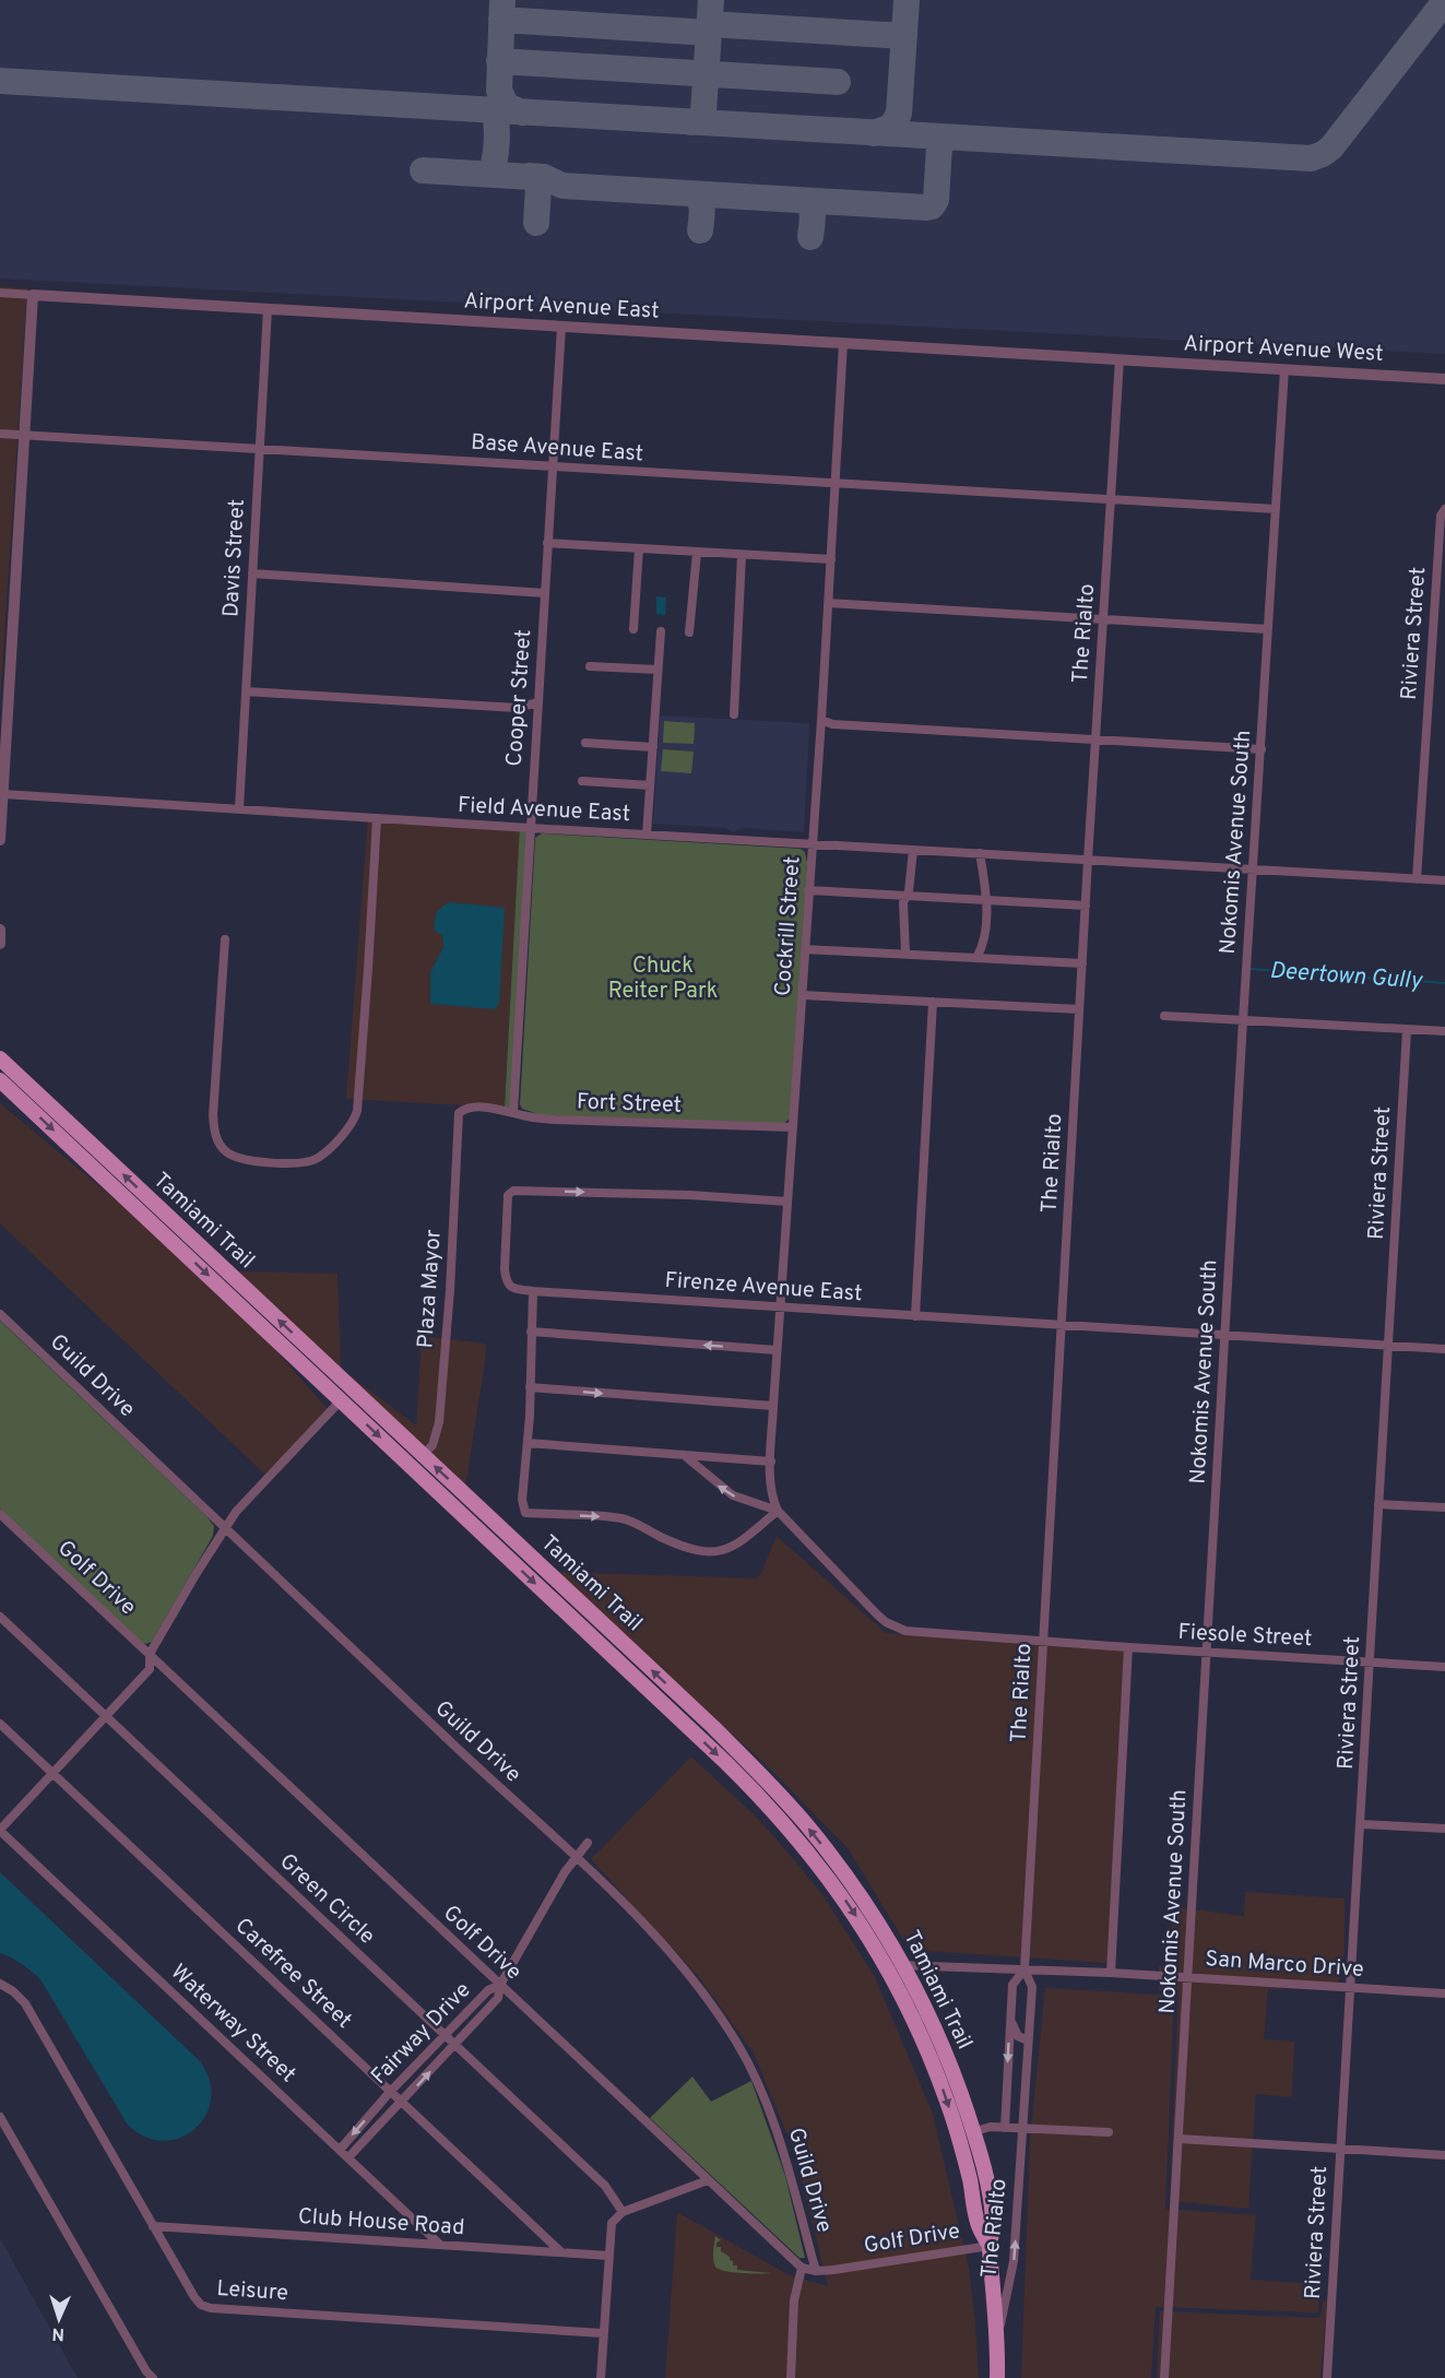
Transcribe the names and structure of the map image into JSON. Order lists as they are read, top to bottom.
{
  "streets": {
    "main road": ["Tamiami Trail"],
    "street": [
      "Airport Avenue East",
      "Airport Avenue West",
      "Base Avenue East",
      "Davis Street",
      "The Rialto",
      "Riviera Street",
      "Cooper Street",
      "Field Avenue East",
      "Nokomis Avenue South",
      "Cockrill Street",
      "Fort Street",
      "Firenze Avenue East",
      "Plaza Mayor",
      "Guild Drive",
      "Golf Drive",
      "Fiesole Street",
      "Green Circle",
      "San Marco Drive",
      "Carefree Street",
      "Waterway Street",
      "Fairway Drive",
      "Club House Road",
      "Leisure"
    ]
  },
  "crossings": [
    ["Airport Avenue East", "Airport Avenue West"],
    ["Airport Avenue East", "Davis Street"],
    ["Airport Avenue East", "The Rialto"],
    ["Airport Avenue East", "Cooper Street"],
    ["Airport Avenue East", "Cockrill Street"],
    ["Airport Avenue West", "The Rialto"],
    ["Airport Avenue West", "Nokomis Avenue South"],
    ["Base Avenue East", "Davis Street"],
    ["Base Avenue East", "The Rialto"],
    ["Base Avenue East", "Cooper Street"],
    ["Base Avenue East", "Nokomis Avenue South"],
    ["Base Avenue East", "Cockrill Street"],
    ["Davis Street", "Field Avenue East"],
    ["The Rialto", "Field Avenue East"],
    ["The Rialto", "Tamiami Trail"],
    ["The Rialto", "Firenze Avenue East"],
    ["The Rialto", "Fiesole Street"],
    ["The Rialto", "San Marco Drive"],
    ["Riviera Street", "Field Avenue East"],
    ["Riviera Street", "Firenze Avenue East"],
    ["Riviera Street", "Fiesole Street"],
    ["Riviera Street", "San Marco Drive"],
    ["Cooper Street", "Field Avenue East"],
    ["Cooper Street", "Fort Street"],
    ["Field Avenue East", "Nokomis Avenue South"],
    ["Field Avenue East", "Cockrill Street"],
    ["Nokomis Avenue South", "Firenze Avenue East"],
    ["Nokomis Avenue South", "Fiesole Street"],
    ["Nokomis Avenue South", "San Marco Drive"],
    ["Cockrill Street", "Fort Street"],
    ["Cockrill Street", "Firenze Avenue East"],
    ["Fort Street", "Plaza Mayor"],
    ["Tamiami Trail", "Plaza Mayor"],
    ["Tamiami Trail", "Golf Drive"],
    ["Tamiami Trail", "San Marco Drive"],
    ["Guild Drive", "Golf Drive"],
    ["Guild Drive", "Fairway Drive"],
    ["Golf Drive", "Fairway Drive"],
    ["Green Circle", "Fairway Drive"],
    ["Carefree Street", "Fairway Drive"],
    ["Carefree Street", "Club House Road"],
    ["Waterway Street", "Fairway Drive"],
    ["Waterway Street", "Club House Road"],
    ["Club House Road", "Leisure"]
  ],
  "water": ["Deertown Gully"],
  "parks": ["Chuck Reiter Park"],
  "north": "bottom"
}
